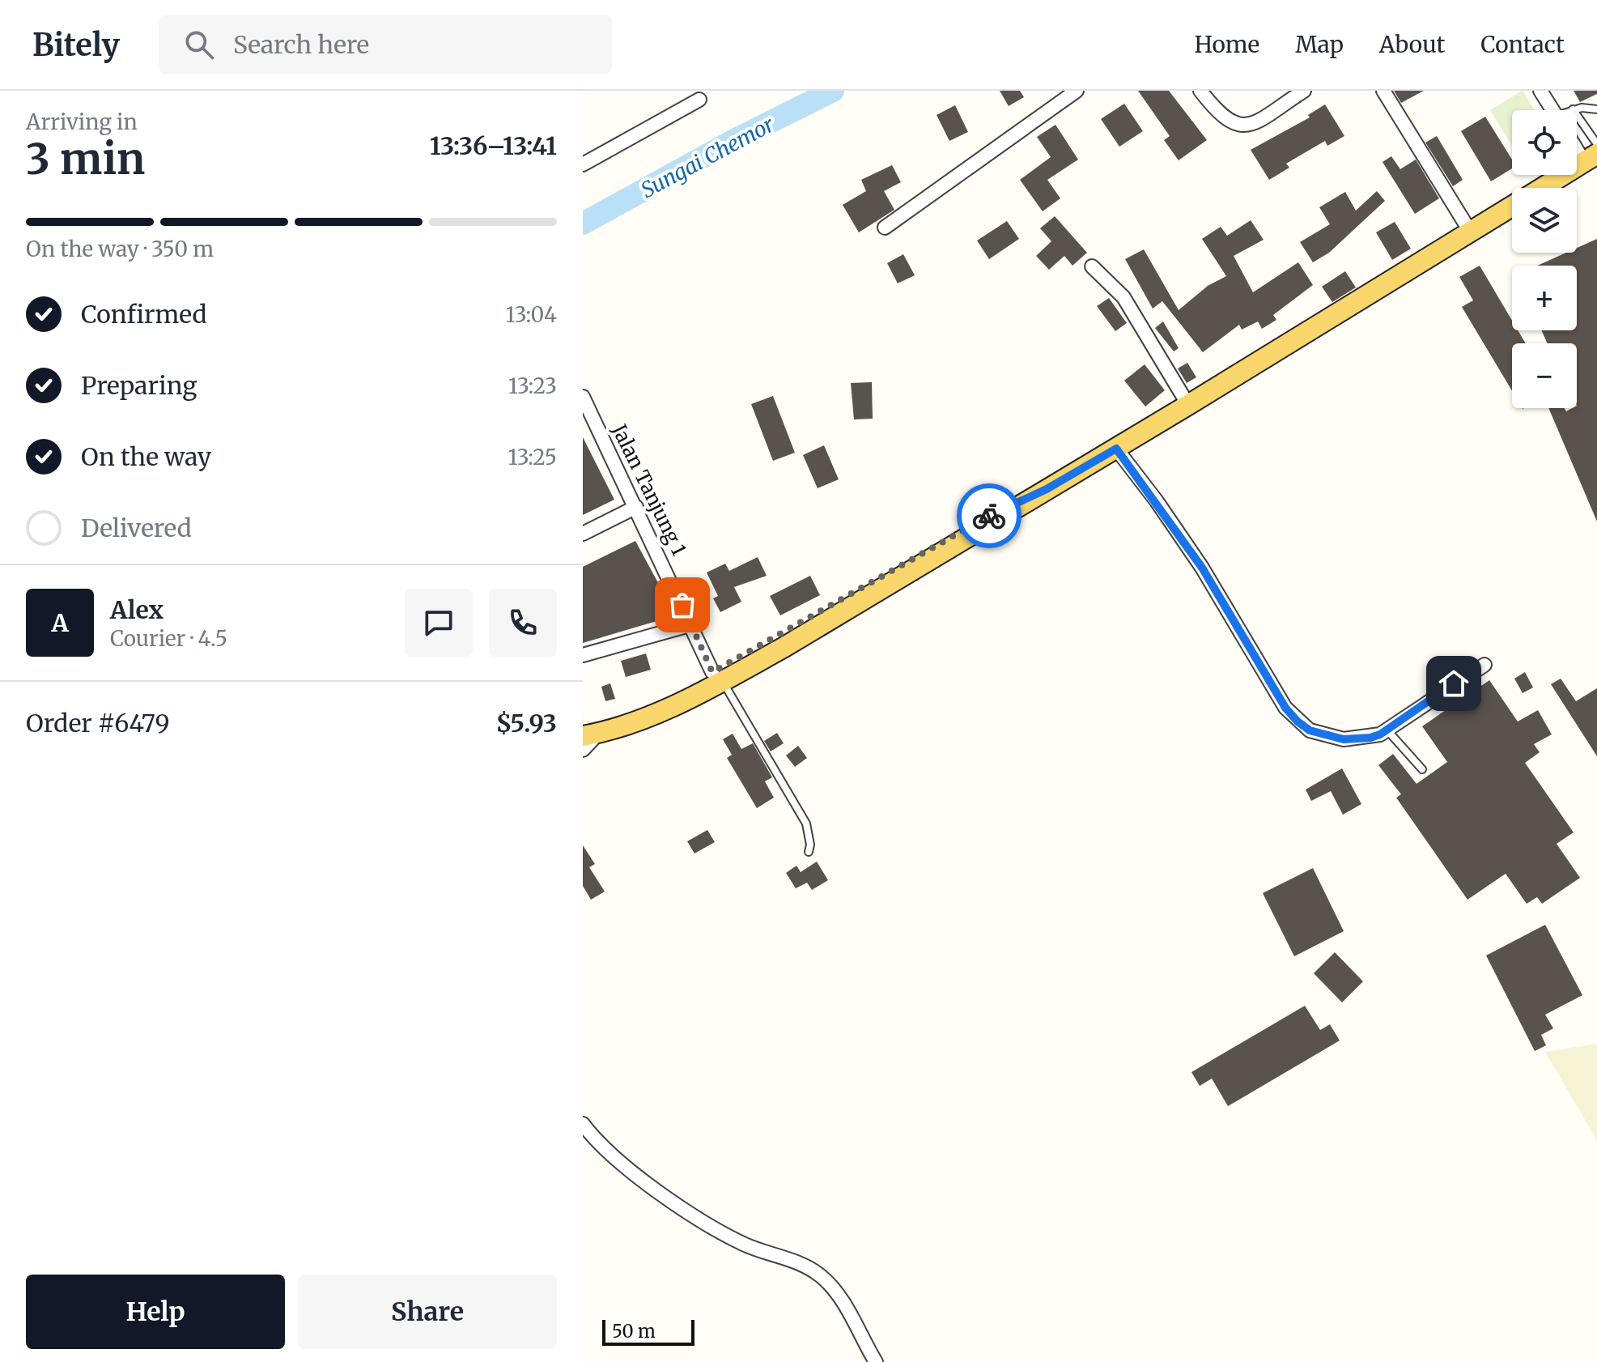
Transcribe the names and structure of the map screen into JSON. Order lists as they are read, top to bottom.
{
  "streets": {
    "street": ["Jalan Tanjung 1"]
  },
  "water": ["Sungai Chemor"],
  "scale_bar": "50 m",
  "page": {
    "header": "Bitely",
    "search": "Search here",
    "nav": [
      "Home",
      "Map",
      "About",
      "Contact"
    ],
    "heading": ["3 min", "Arriving in", "13:36–13:41"],
    "panel": [
      "Alex",
      "Courier · 4.5",
      "Order #6479",
      "$5.93"
    ],
    "map_buttons": ["+", "−"],
    "bar": "On the way · 350 m",
    "list": [
      ["Confirmed", "13:04"],
      ["Preparing", "13:23"],
      ["On the way", "13:25"],
      "Delivered"
    ],
    "round": "A",
    "buttons": ["Help", "Share"],
    "scale": "50 m"
  }
}
